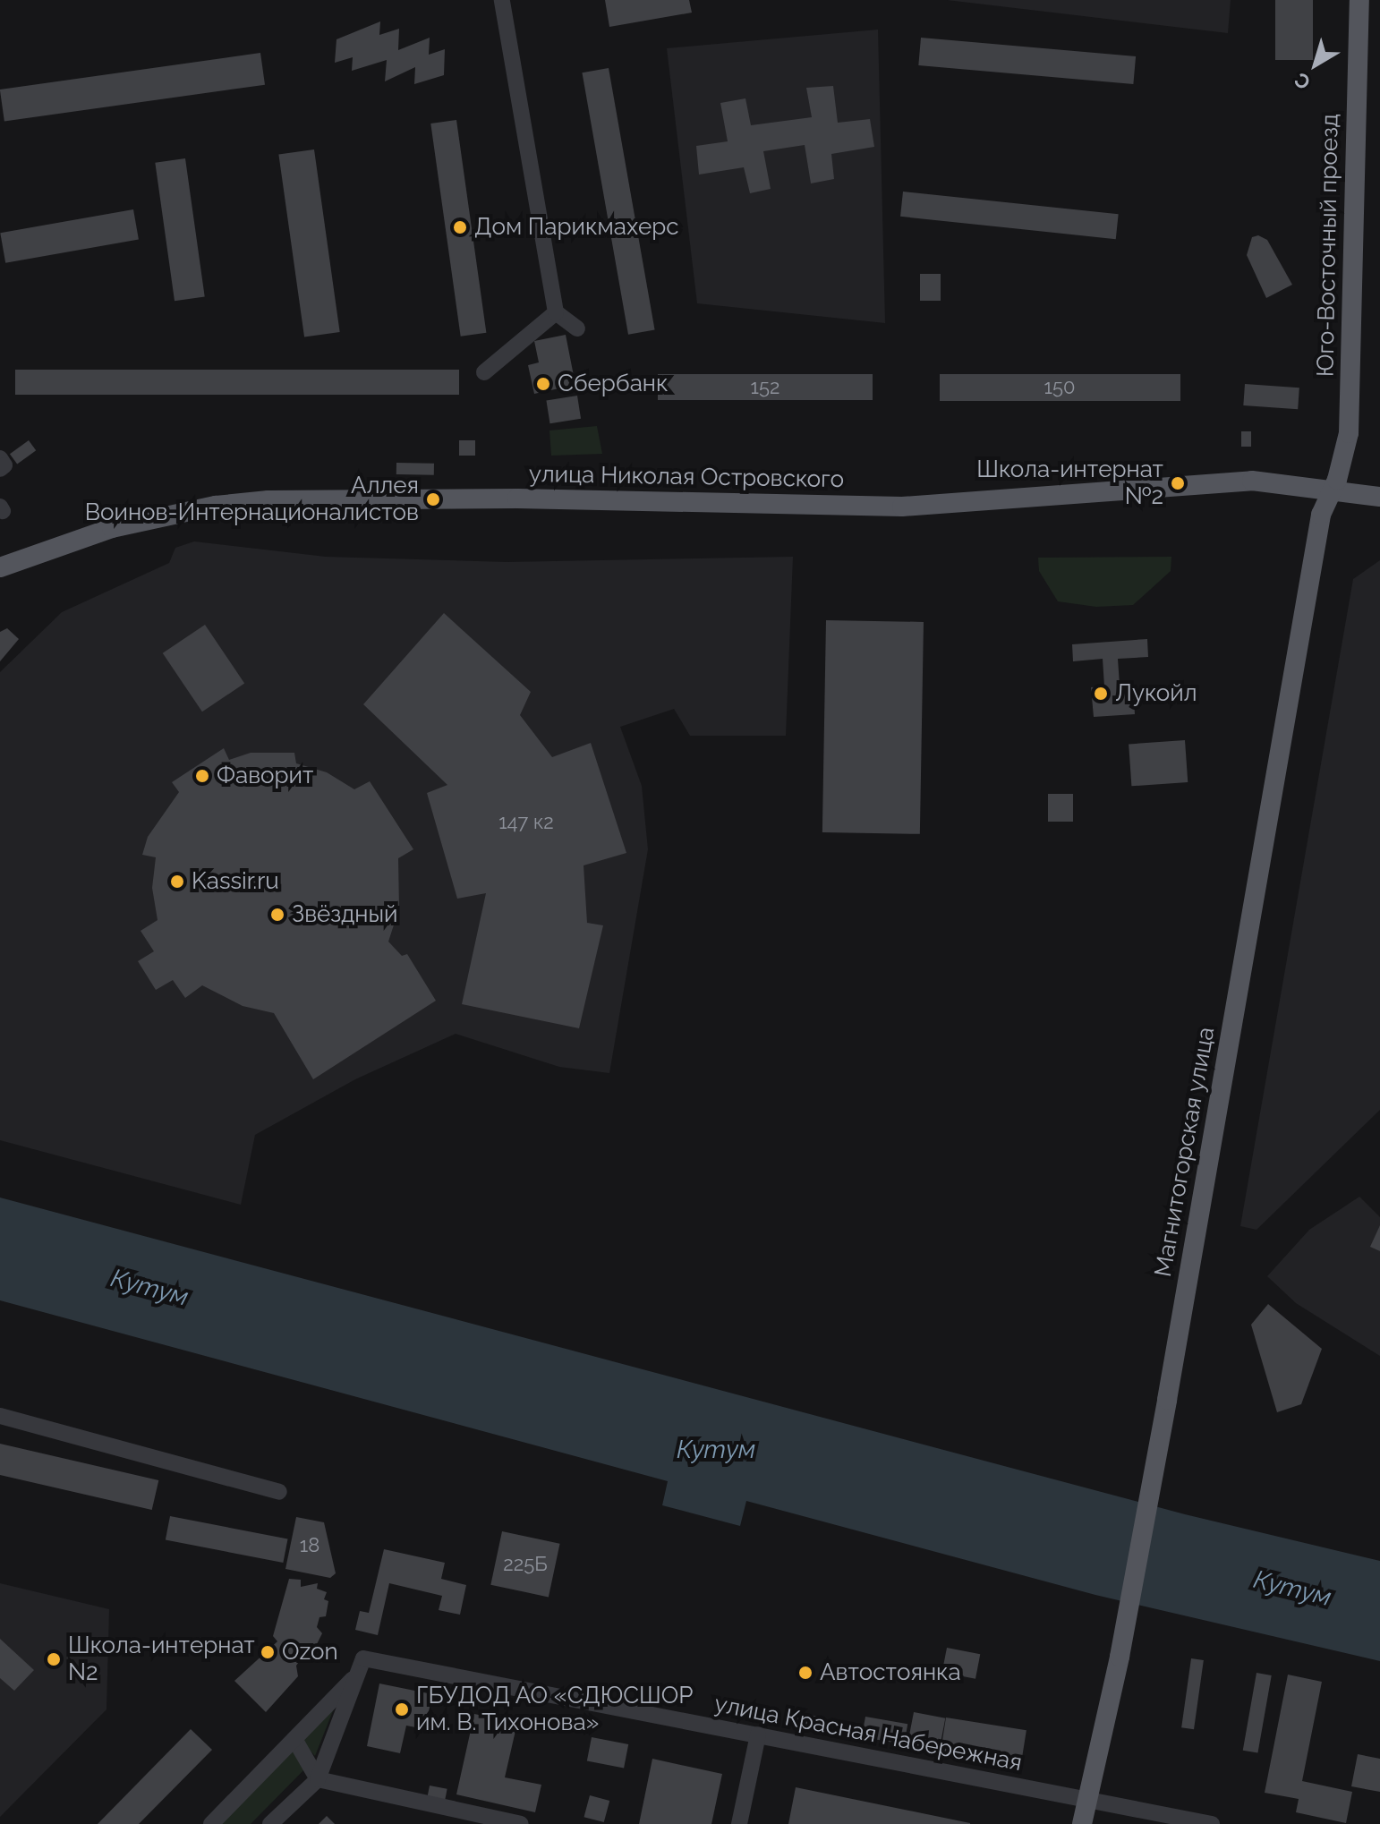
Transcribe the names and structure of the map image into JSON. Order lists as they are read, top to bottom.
{
  "streets": {
    "main road": ["Юго-Восточный проезд", "улица Николая Островского", "Магнитогорская улица"],
    "street": ["улица Красная Набережная"]
  },
  "crossings": [
    ["Юго-Восточный проезд", "улица Николая Островского"],
    ["Юго-Восточный проезд", "Магнитогорская улица"],
    ["улица Николая Островского", "Магнитогорская улица"],
    ["Магнитогорская улица", "улица Красная Набережная"]
  ],
  "water": ["Кутум"],
  "places": [
    "Дом Парикмахерс",
    "Сбербанк",
    "Школа-интернат №2",
    "Аллея Воинов-Интернационалистов",
    "Лукойл",
    "Фаворит",
    "Kassir.ru",
    "Звёздный",
    "Ozon",
    "Школа-интернат N2",
    "Автостоянка",
    "ГБУДОД АО «СДЮСШОР им. В. Тихонова»"
  ],
  "house_numbers": [
    "152",
    "150",
    "147 к2",
    "18",
    "225Б"
  ],
  "north": "bottom left"
}
